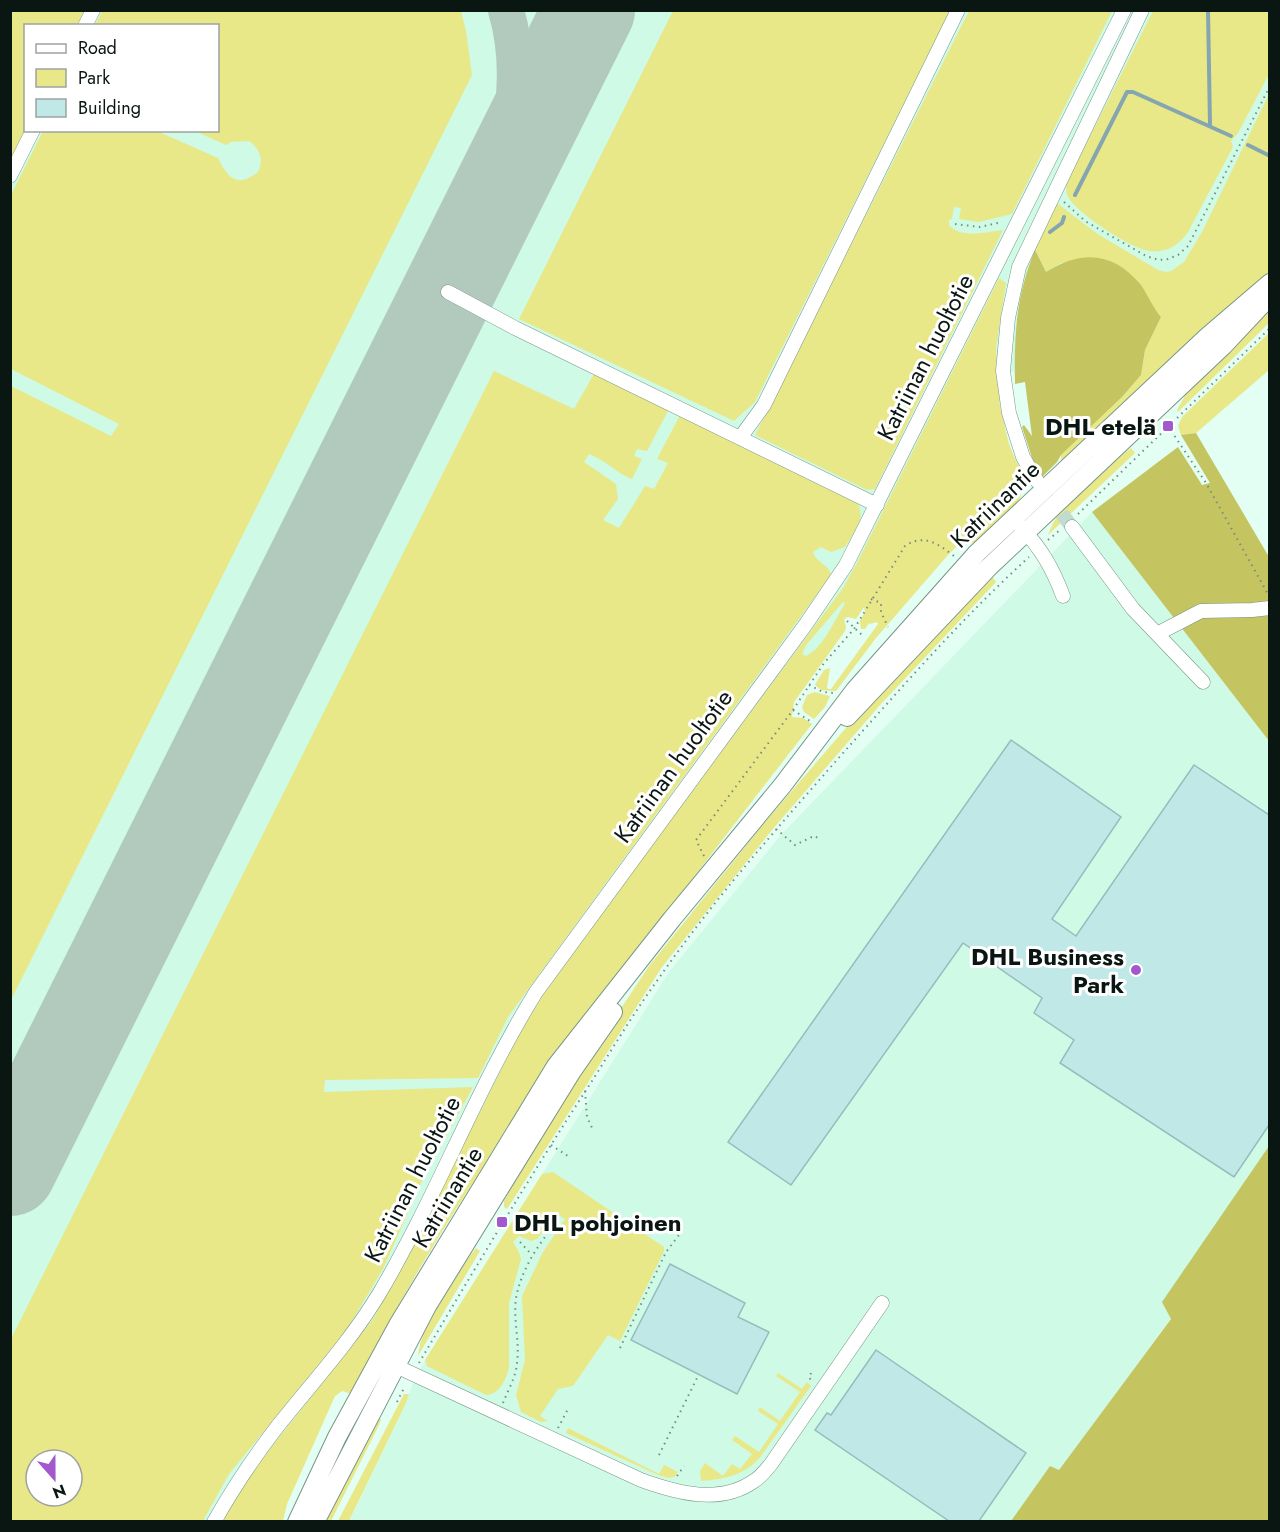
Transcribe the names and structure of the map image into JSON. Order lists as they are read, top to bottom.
{
  "streets": {
    "main road": ["Katriinantie"],
    "lane": ["Katriinan huoltotie"]
  },
  "places": {
    "transit": ["DHL etelä", "DHL pohjoinen"],
    "other": ["DHL Business Park"]
  },
  "legend": ["Road", "Park", "Building"],
  "north": "bottom"
}
